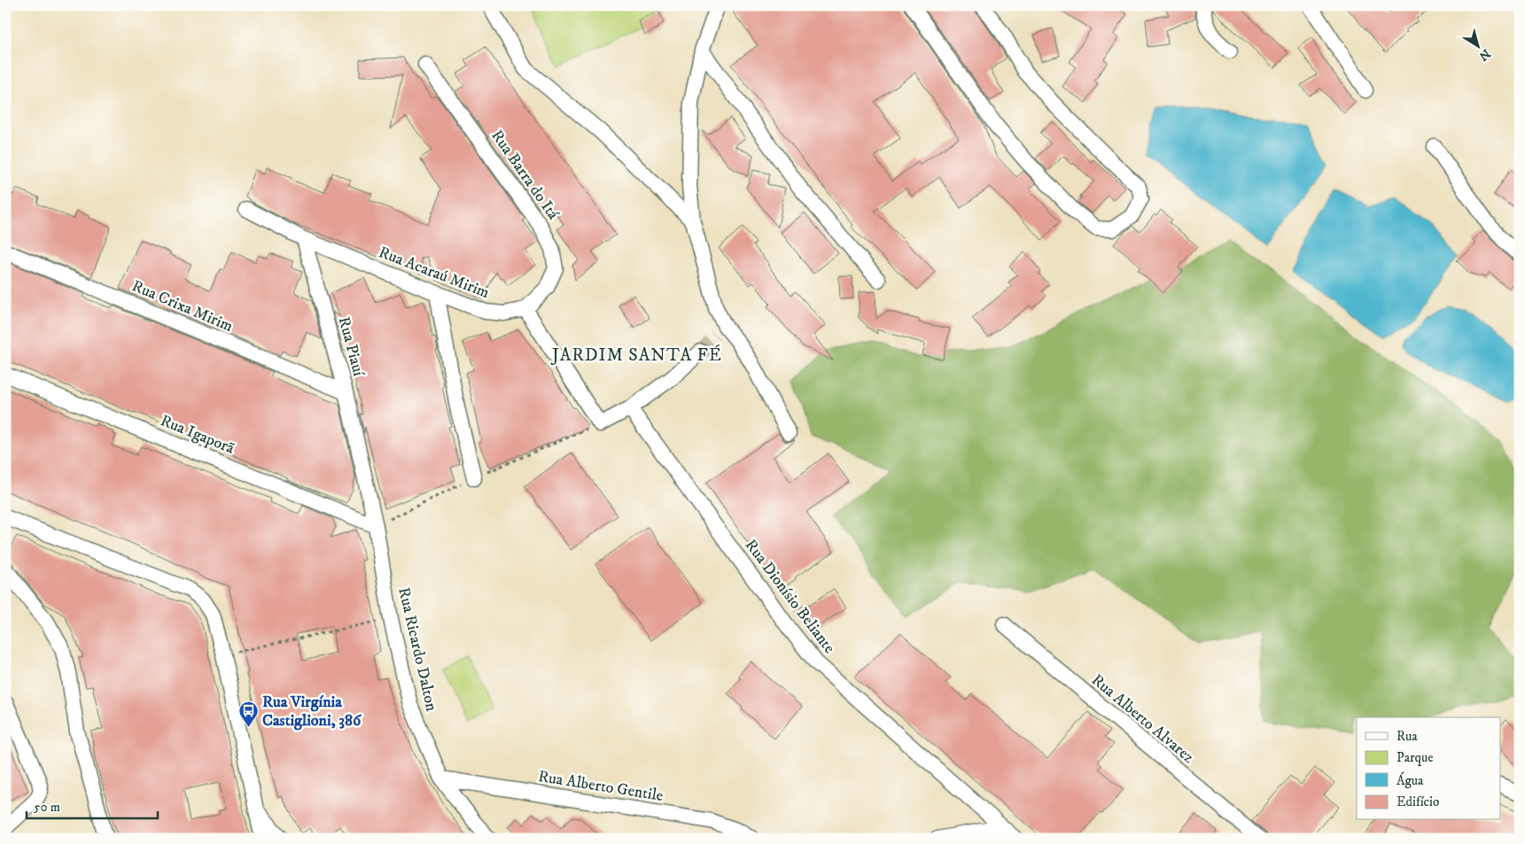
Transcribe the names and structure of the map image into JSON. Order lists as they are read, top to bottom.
{
  "streets": {
    "street": [
      "Rua Barra do Itá",
      "Rua Acaraú Mirim",
      "Rua Crixa Mirim",
      "Rua Piauí",
      "Rua Igaporã",
      "Rua Dionísio Beliante",
      "Rua Ricardo Dalton",
      "Rua Alberto Alvarez",
      "Rua Alberto Gentile"
    ]
  },
  "crossings": [
    ["Rua Barra do Itá", "Rua Acaraú Mirim"],
    ["Rua Acaraú Mirim", "Rua Piauí"],
    ["Rua Crixa Mirim", "Rua Piauí"],
    ["Rua Piauí", "Rua Igaporã"],
    ["Rua Piauí", "Rua Ricardo Dalton"],
    ["Rua Igaporã", "Rua Ricardo Dalton"],
    ["Rua Ricardo Dalton", "Rua Alberto Gentile"]
  ],
  "districts": ["JARDIM SANTA FÉ"],
  "places": {
    "bus stop": ["Rua Virgínia Castiglioni, 386"]
  },
  "legend": [
    "Rua",
    "Parque",
    "Água",
    "Edifício"
  ],
  "scale_bar": "50 m",
  "north": "bottom right"
}
